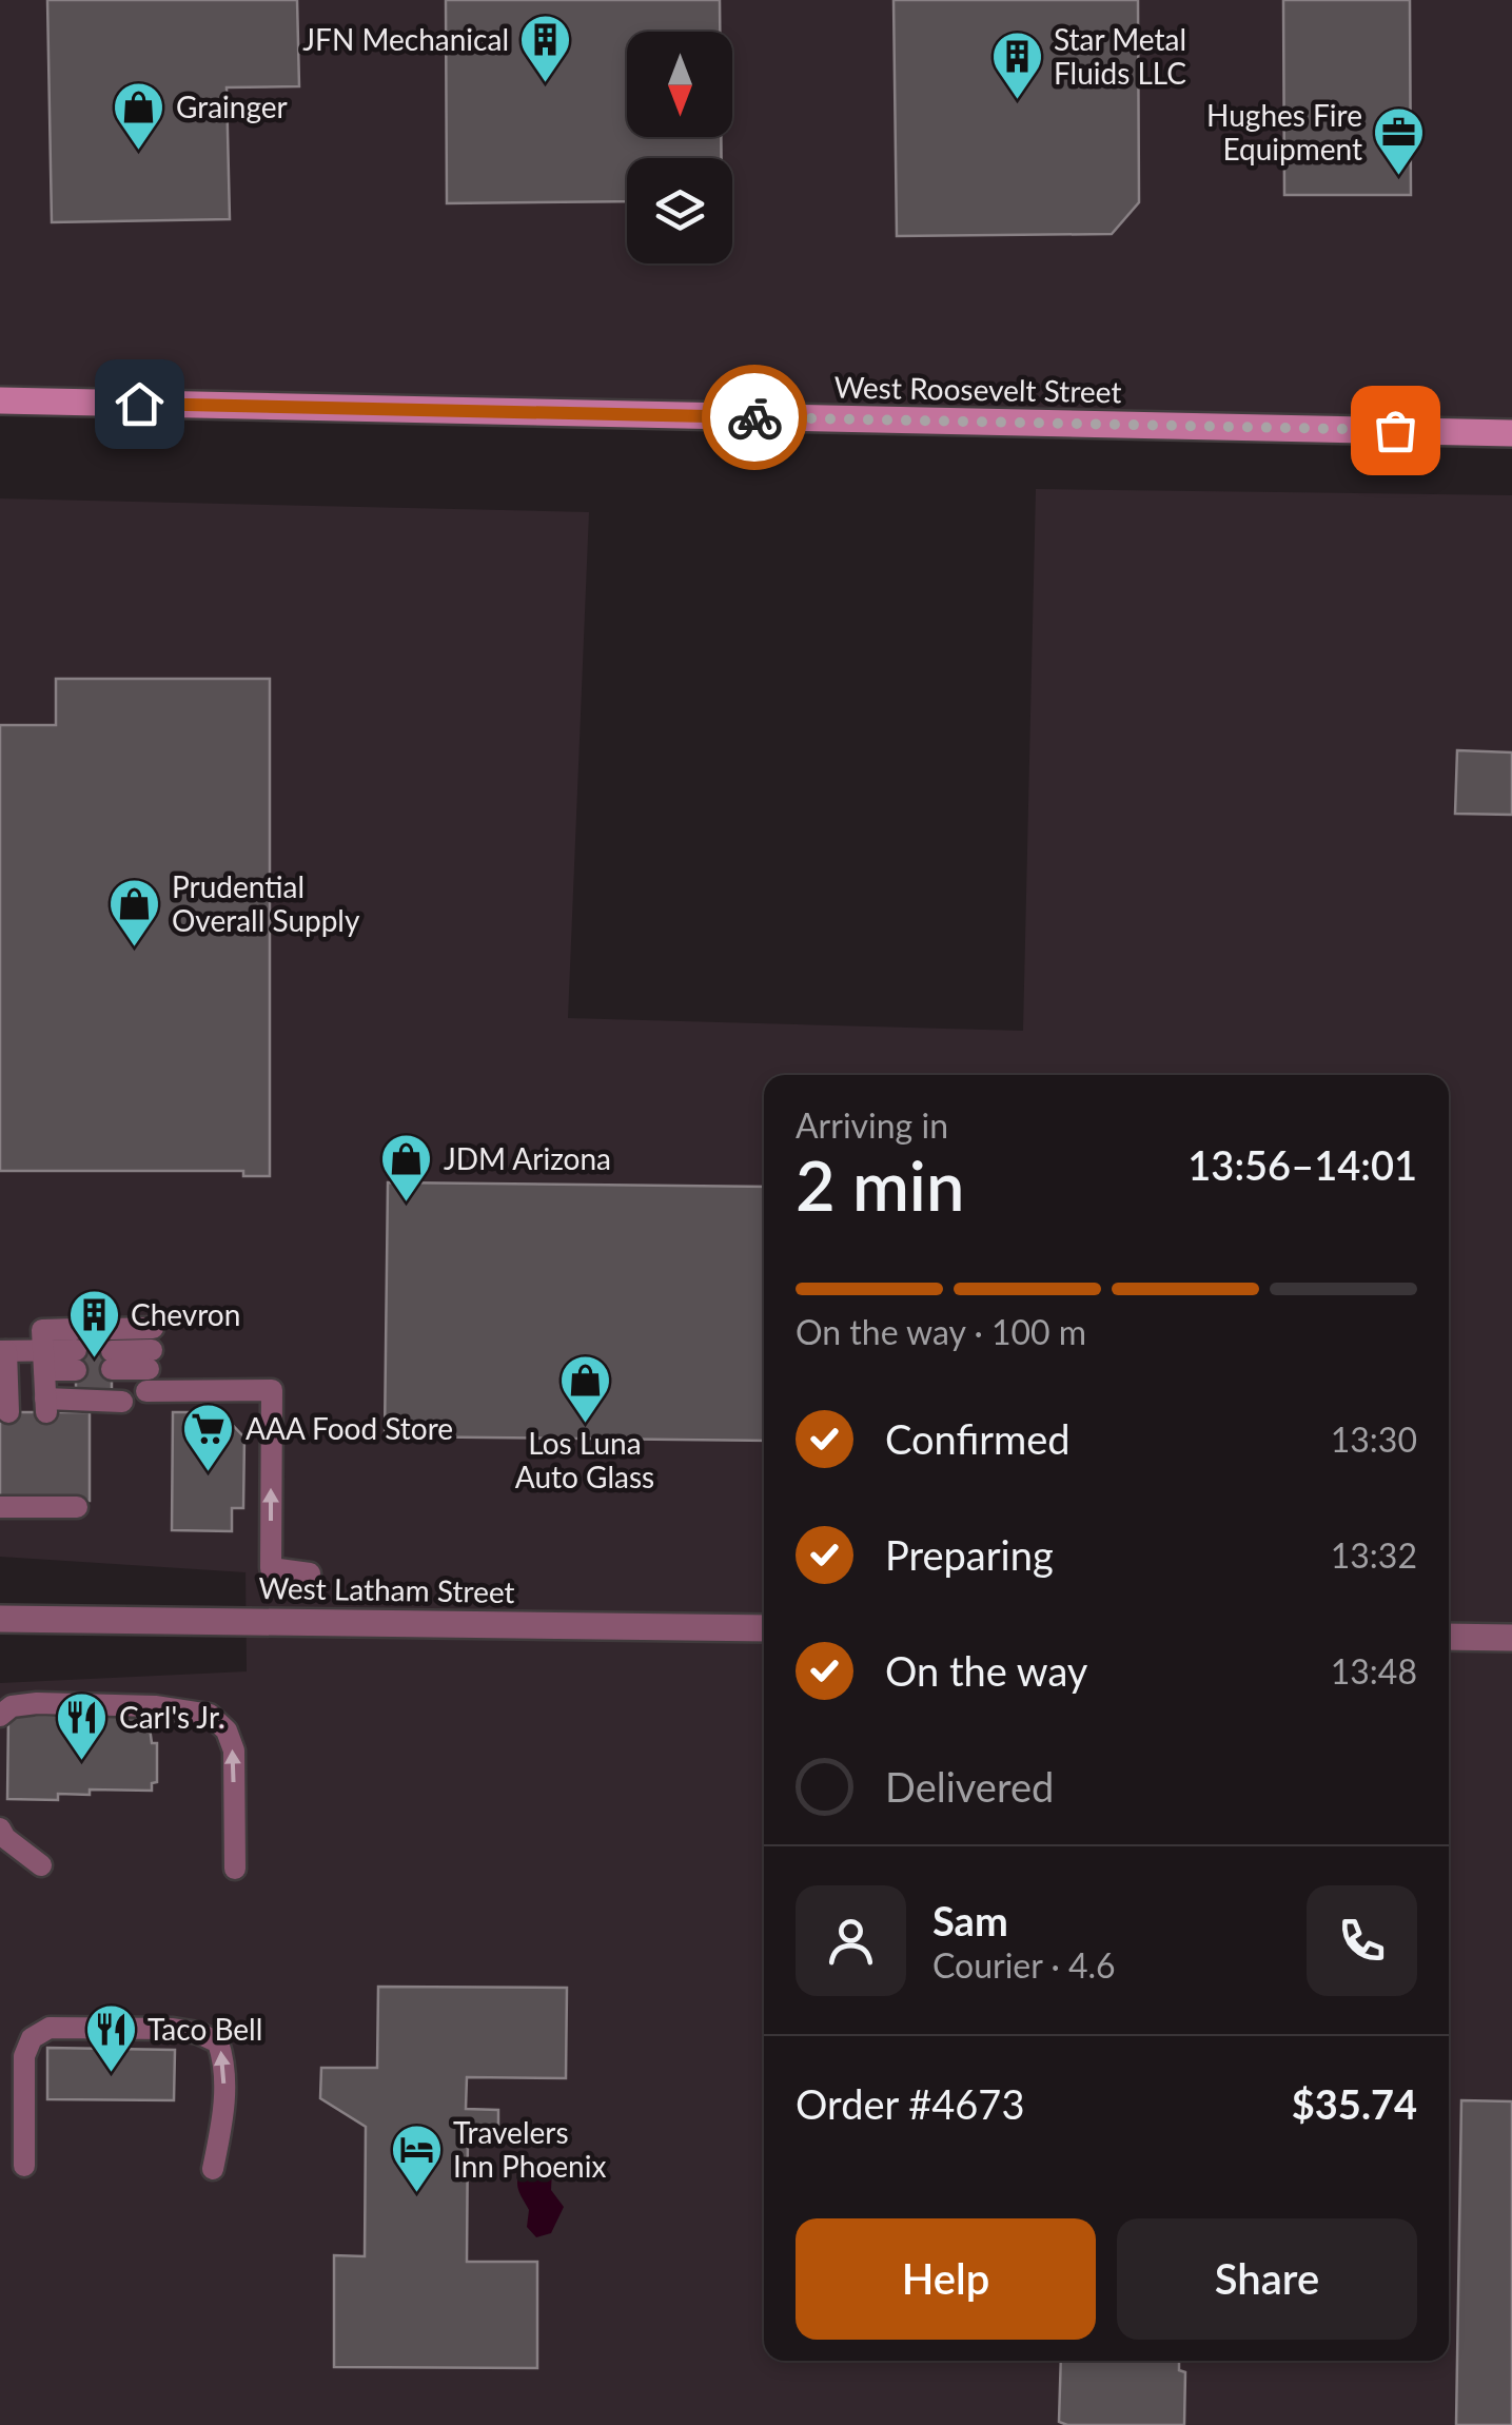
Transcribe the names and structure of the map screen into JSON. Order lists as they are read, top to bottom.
{
  "streets": {
    "street": ["West Roosevelt Street", "West Latham Street"]
  },
  "places": {
    "building": ["JFN Mechanical", "Star Metal Fluids LLC", "Chevron"],
    "shop": [
      "Grainger",
      "Prudential Overall Supply",
      "JDM Arizona",
      "Los Luna Auto Glass"
    ],
    "office": ["Hughes Fire Equipment"],
    "supermarket": ["AAA Food Store"],
    "restaurant": ["Carl's Jr.", "Taco Bell"],
    "hotel": ["Travelers Inn Phoenix"]
  },
  "north": "bottom",
  "page": {
    "heading": ["2 min", "Arriving in", "13:56–14:01"],
    "panel": [
      "Sam",
      "Courier · 4.6",
      "Order #4673",
      "$35.74"
    ],
    "bar": "On the way · 100 m",
    "list": [
      ["Confirmed", "13:30"],
      ["Preparing", "13:32"],
      ["On the way", "13:48"],
      "Delivered"
    ],
    "buttons": ["Help", "Share"]
  }
}
